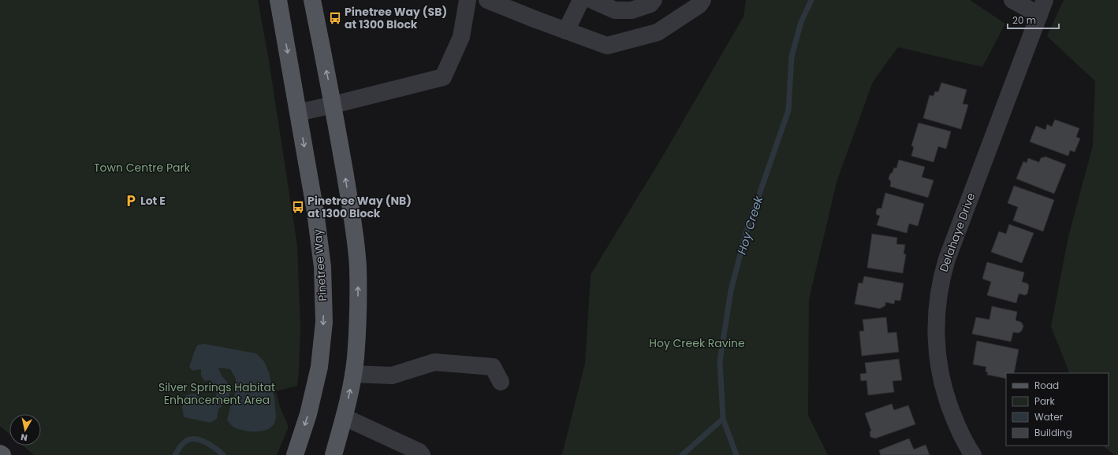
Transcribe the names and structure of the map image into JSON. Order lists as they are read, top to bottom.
{
  "streets": {
    "main road": ["Pinetree Way"],
    "street": ["Delahaye Drive"]
  },
  "water": ["Hoy Creek"],
  "parks": ["Town Centre Park", "Hoy Creek Ravine", "Silver Springs Habitat Enhancement Area"],
  "places": {
    "bus stop": ["Pinetree Way (SB) at 1300 Block", "Pinetree Way (NB) at 1300 Block"],
    "parking": ["Lot E"]
  },
  "legend": [
    "Road",
    "Park",
    "Water",
    "Building"
  ],
  "scale_bar": "20 m",
  "north": "bottom"
}
